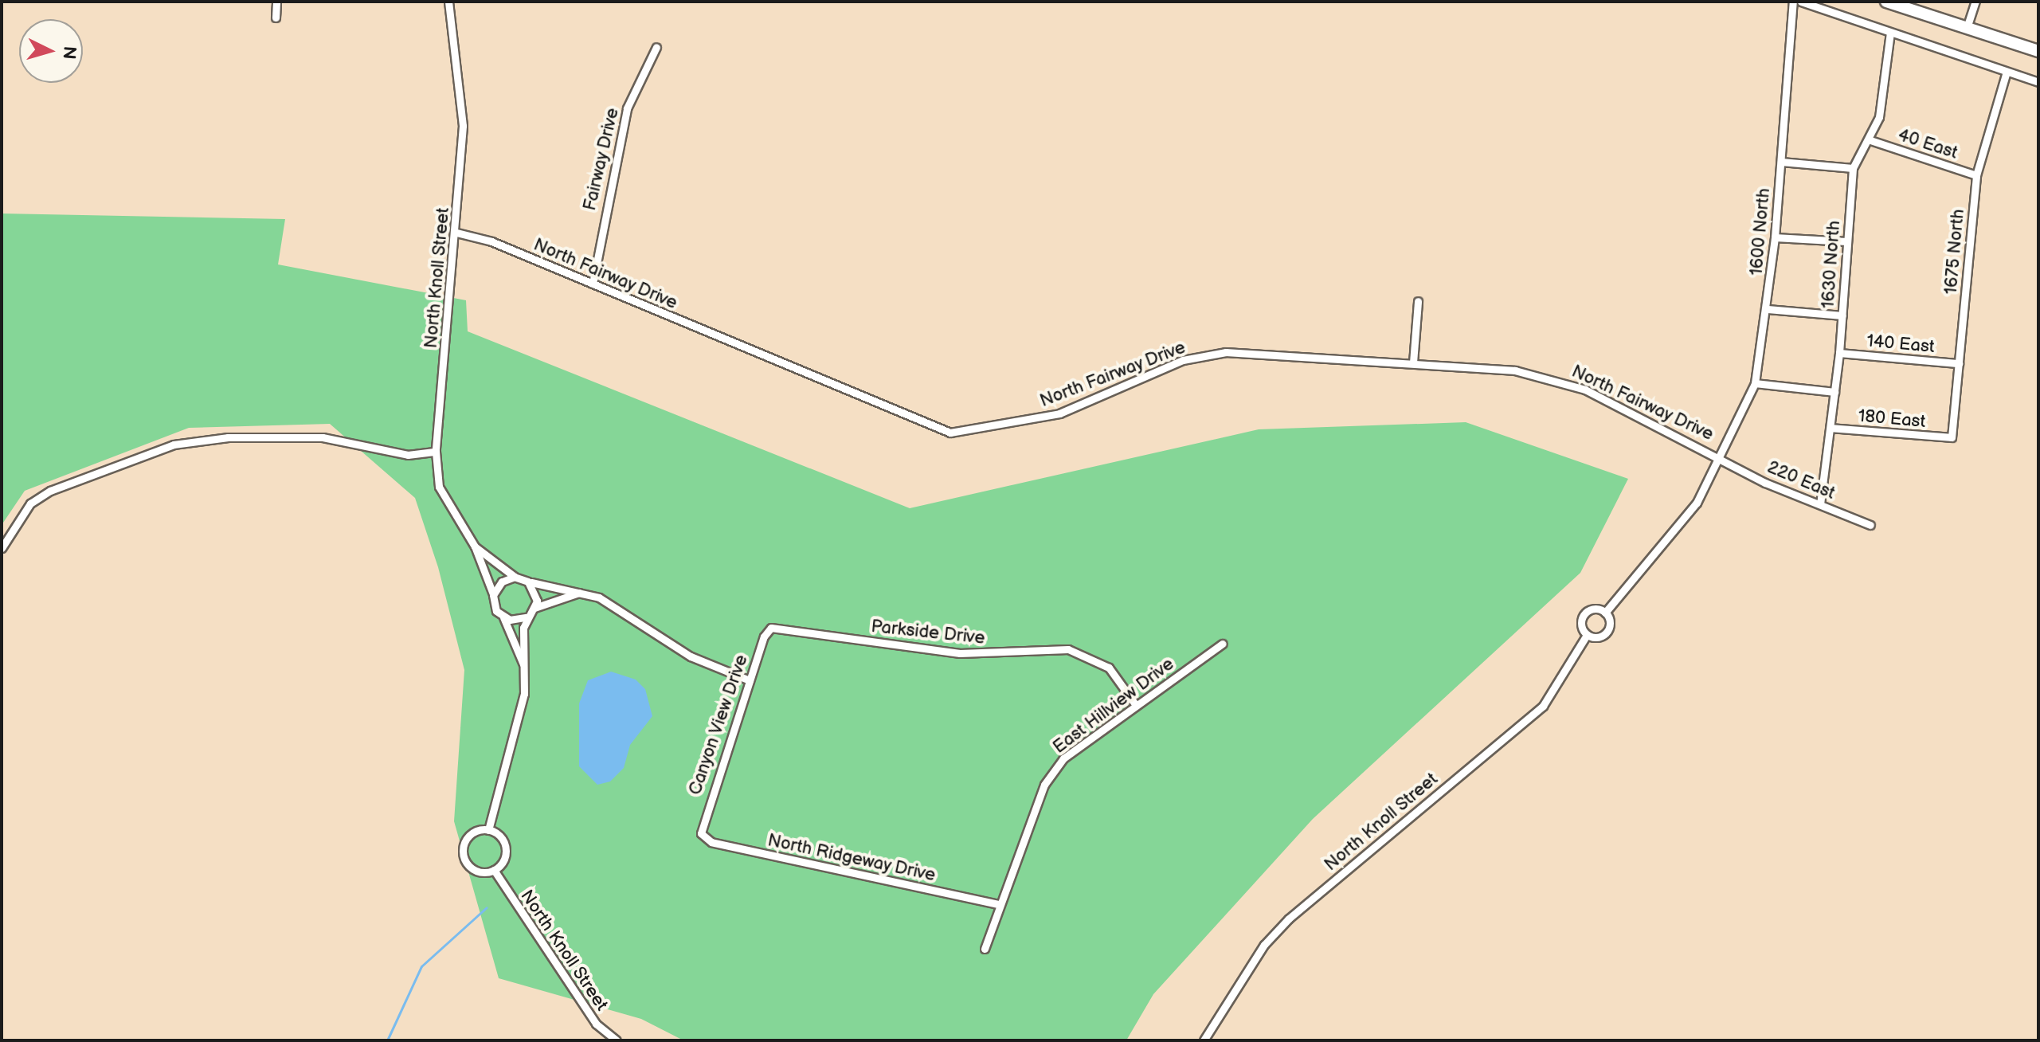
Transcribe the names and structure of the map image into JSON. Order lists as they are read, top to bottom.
{
  "streets": {
    "street": [
      "40 East",
      "Fairway Drive",
      "1600 North",
      "1675 North",
      "1630 North",
      "North Fairway Drive",
      "North Knoll Street",
      "140 East",
      "180 East",
      "220 East",
      "Parkside Drive",
      "East Hillview Drive",
      "Canyon View Drive",
      "North Ridgeway Drive"
    ]
  },
  "crossings": [
    ["40 East", "1675 North"],
    ["40 East", "1630 North"],
    ["Fairway Drive", "North Fairway Drive"],
    ["1600 North", "North Fairway Drive"],
    ["1600 North", "North Knoll Street"],
    ["1600 North", "220 East"],
    ["1675 North", "140 East"],
    ["1675 North", "180 East"],
    ["1630 North", "140 East"],
    ["1630 North", "180 East"],
    ["1630 North", "220 East"],
    ["North Fairway Drive", "North Knoll Street"],
    ["North Fairway Drive", "220 East"],
    ["North Knoll Street", "220 East"],
    ["North Knoll Street", "Canyon View Drive"],
    ["Parkside Drive", "East Hillview Drive"],
    ["Parkside Drive", "Canyon View Drive"],
    ["East Hillview Drive", "North Ridgeway Drive"],
    ["Canyon View Drive", "North Ridgeway Drive"]
  ],
  "north": "right"
}
